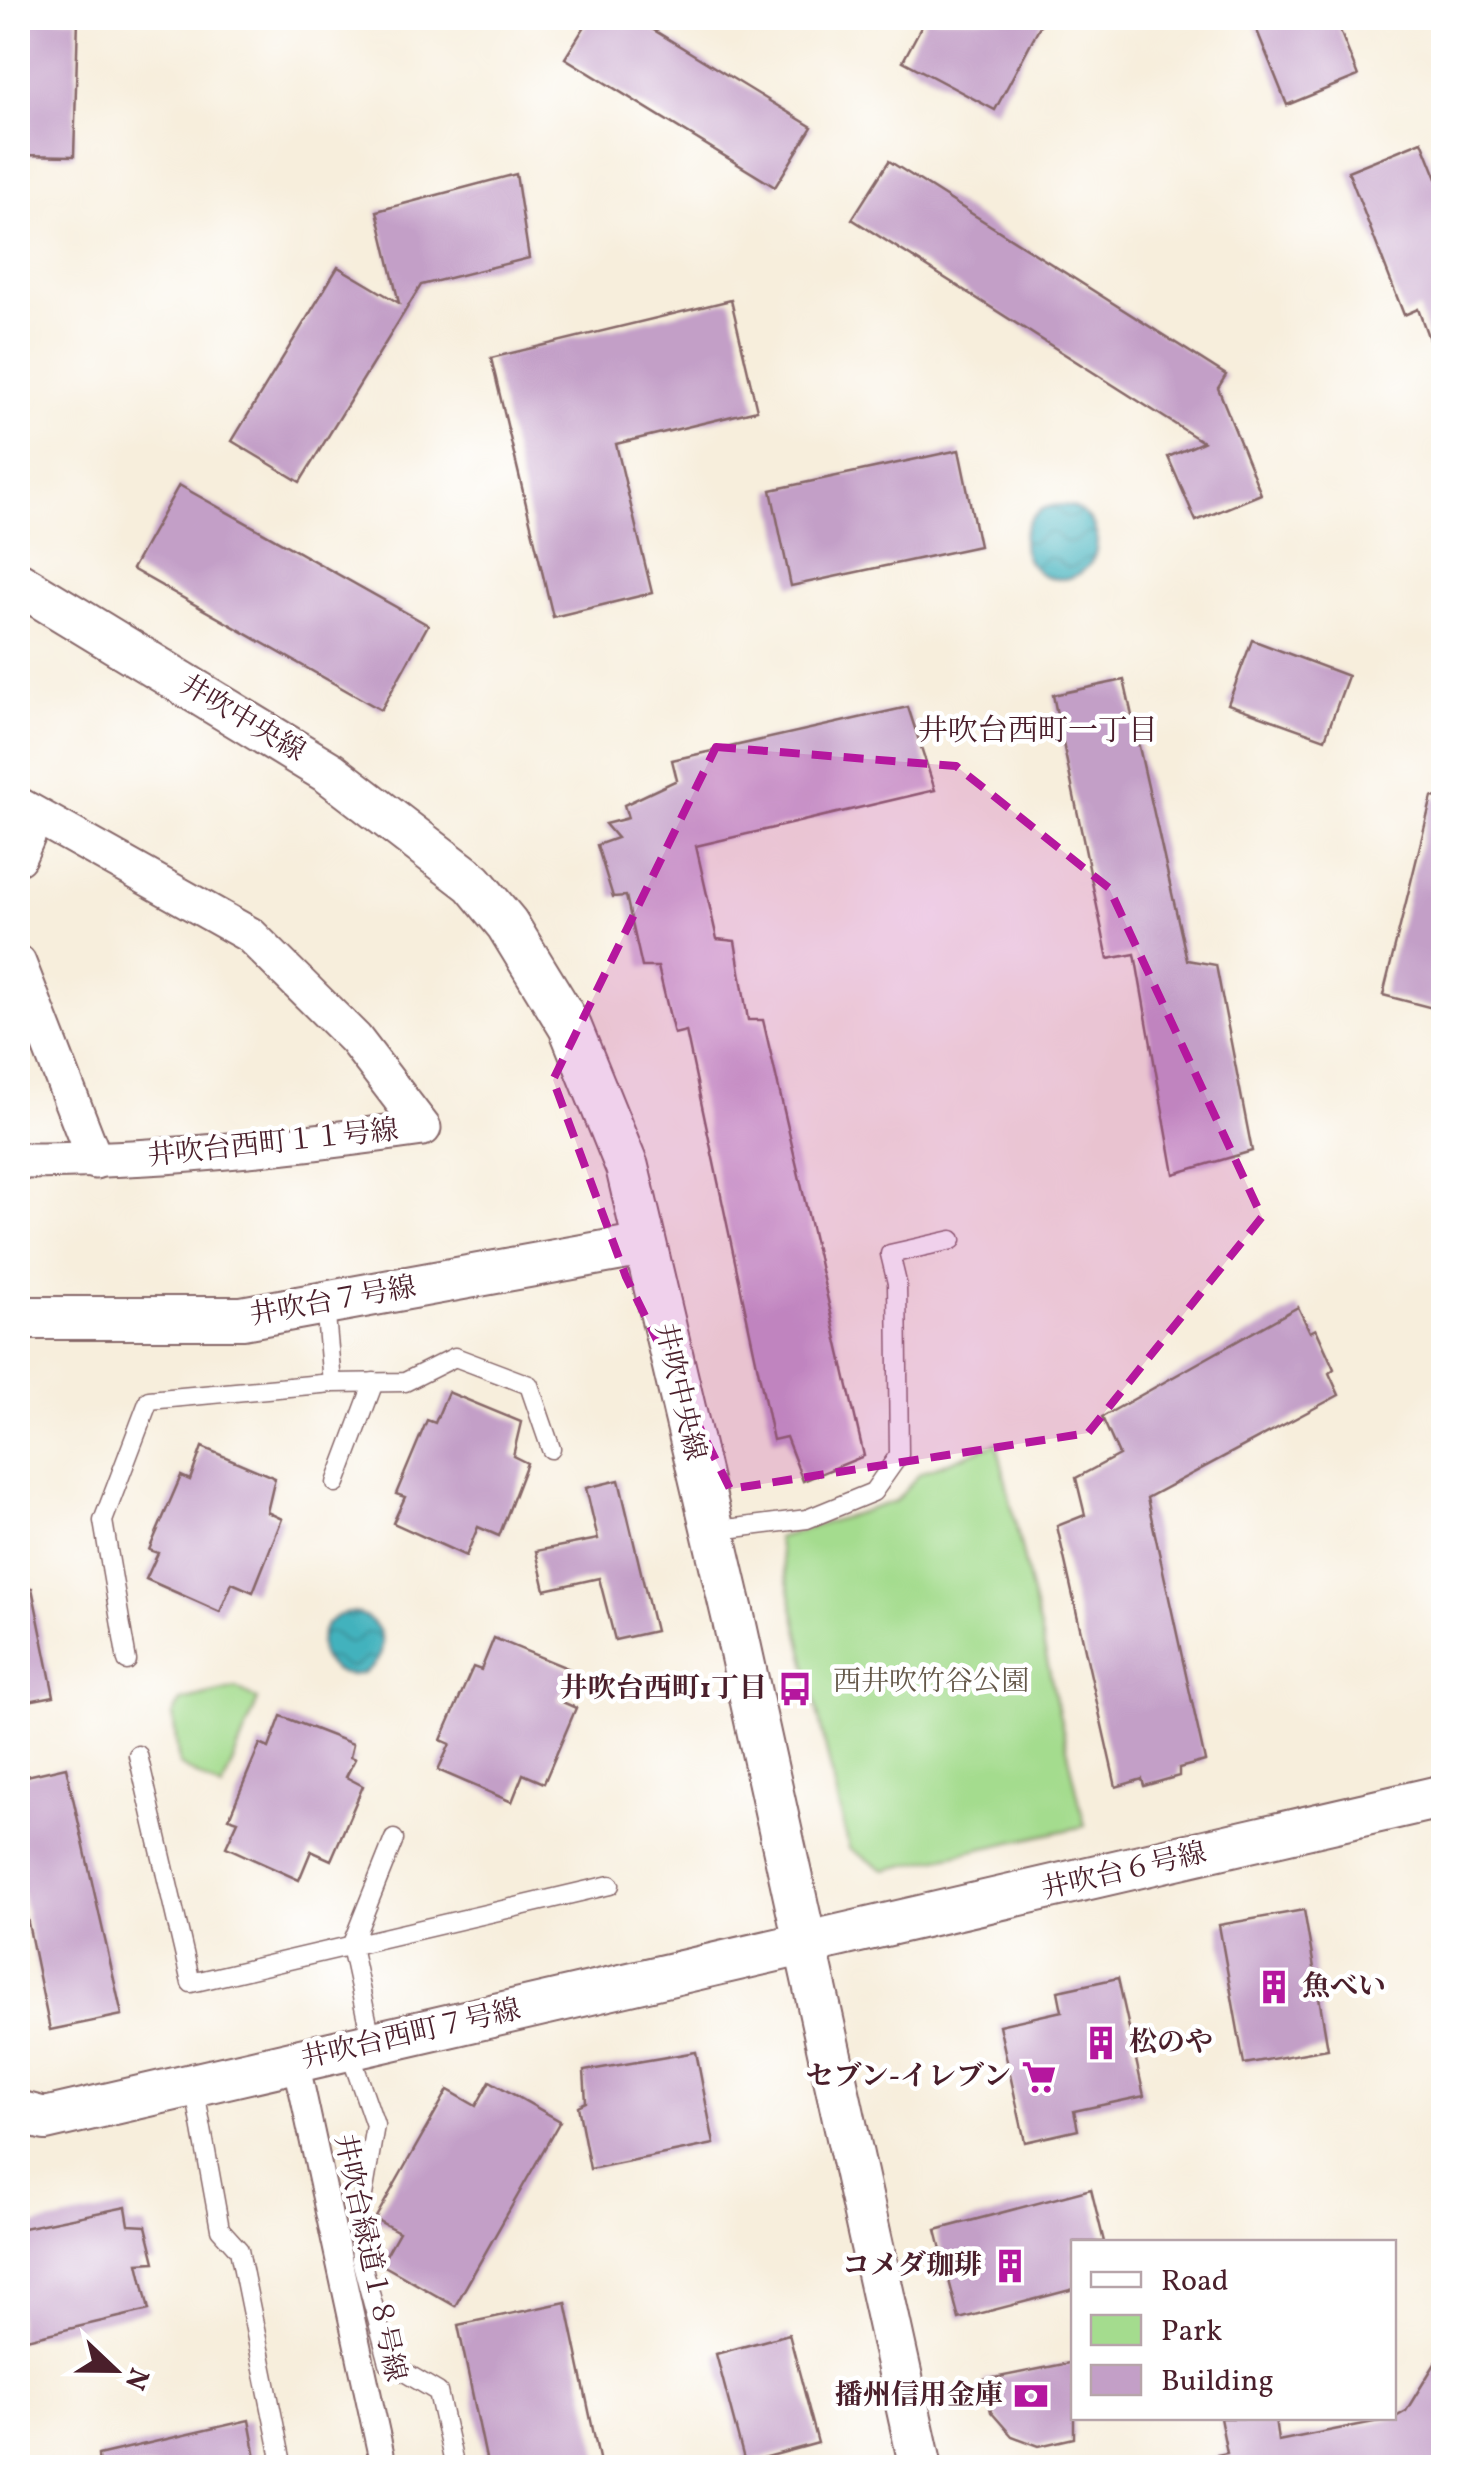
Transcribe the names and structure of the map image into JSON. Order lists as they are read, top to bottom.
{
  "streets": {
    "street": [
      "井吹中央線",
      "井吹台西町１１号線",
      "井吹台７号線",
      "井吹台６号線",
      "井吹台西町７号線",
      "井吹台緑道１８号線"
    ]
  },
  "crossings": [
    ["井吹中央線", "井吹台７号線"],
    ["井吹中央線", "井吹台６号線"],
    ["井吹中央線", "井吹台西町７号線"],
    ["井吹台６号線", "井吹台西町７号線"],
    ["井吹台西町７号線", "井吹台緑道１８号線"]
  ],
  "districts": ["井吹台西町一丁目"],
  "parks": ["西井吹竹谷公園"],
  "places": {
    "bus stop": ["井吹台西町1丁目"],
    "building": ["魚べい", "松のや", "コメダ珈琲"],
    "supermarket": ["セブン-イレブン"],
    "bank": ["播州信用金庫"]
  },
  "legend": ["Road", "Park", "Building"],
  "north": "right"
}
